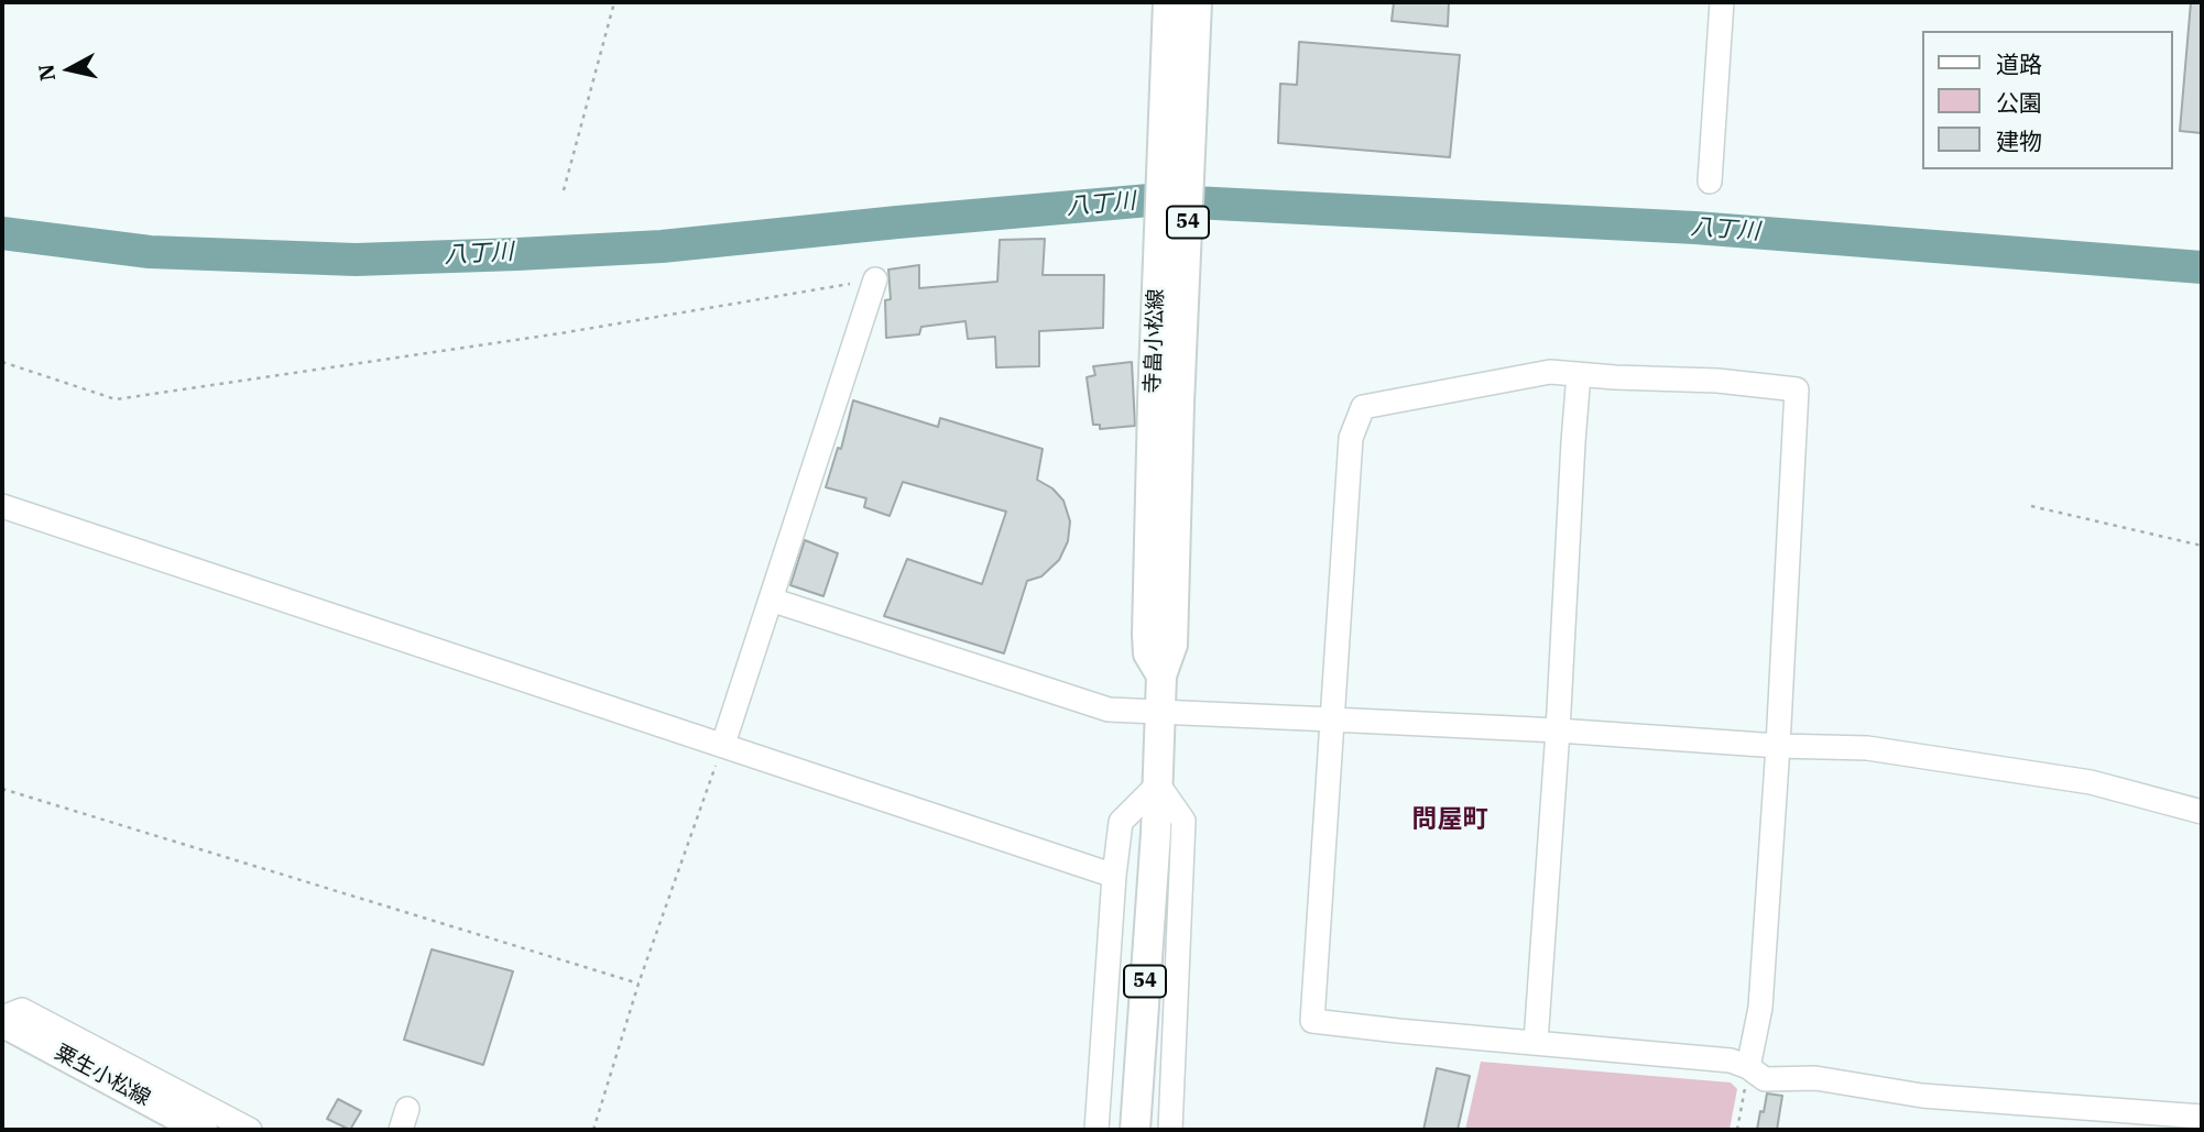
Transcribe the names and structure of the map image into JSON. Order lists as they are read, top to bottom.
{
  "streets": {
    "main road": ["54", "寺畠小松線", "粟生小松線"]
  },
  "districts": ["問屋町"],
  "water": ["八丁川"],
  "legend": ["道路", "公園", "建物"],
  "north": "left"
}
